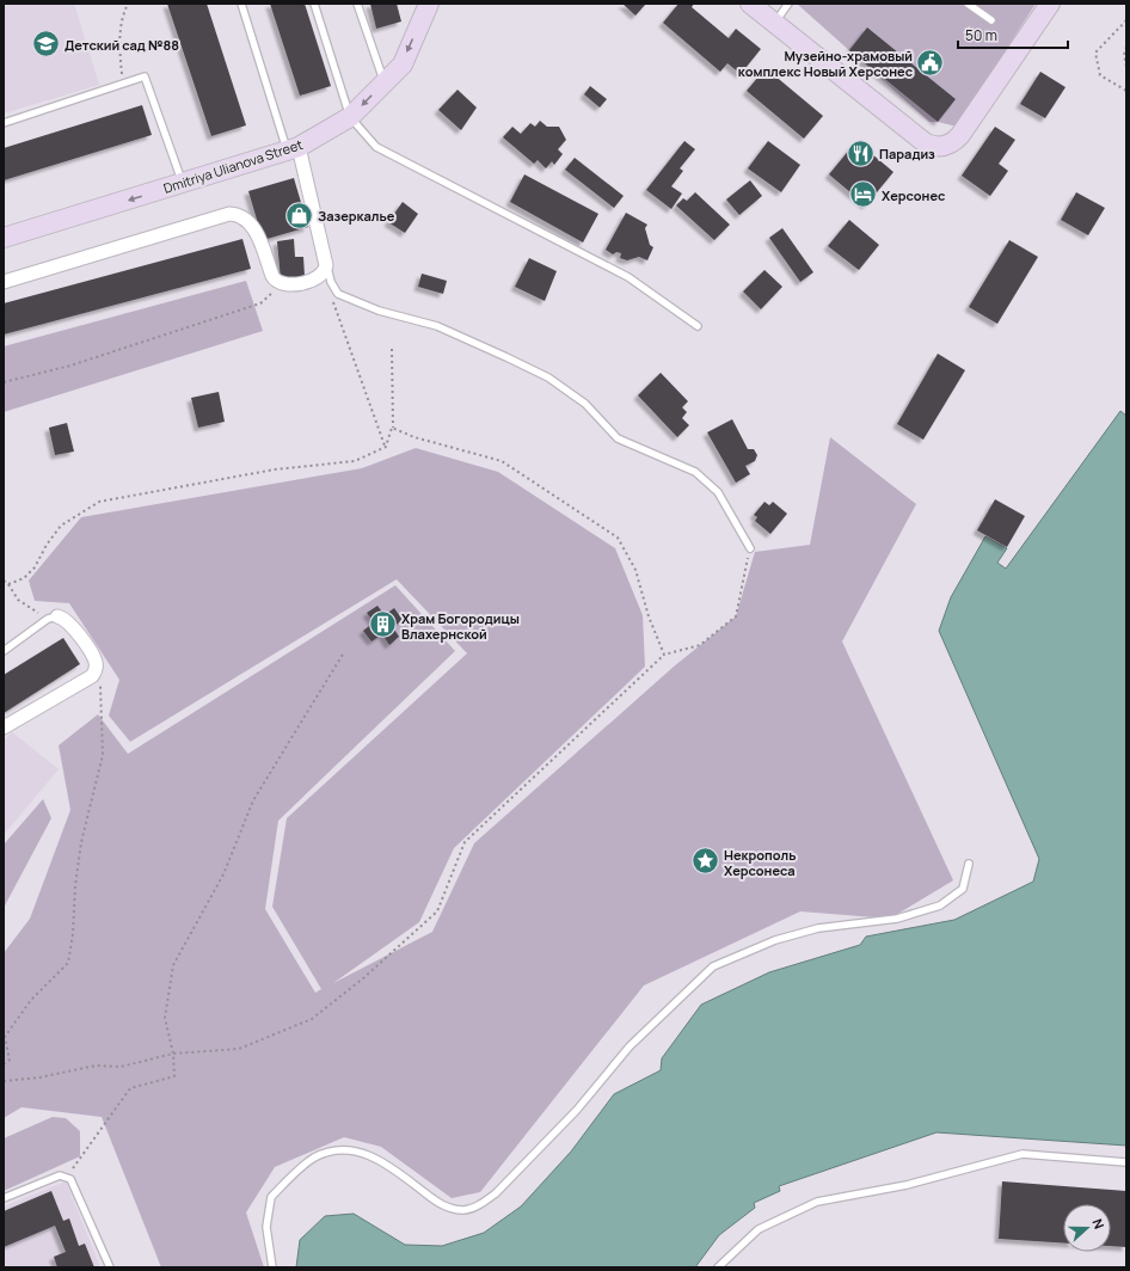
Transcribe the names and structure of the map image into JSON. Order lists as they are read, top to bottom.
{
  "streets": {
    "main road": ["Dmitriya Ulianova Street"]
  },
  "one_way": ["Dmitriya Ulianova Street"],
  "places": {
    "school or university": ["Детский сад №88"],
    "public building": ["Музейно-храмовый комплекс Новый Херсонес"],
    "restaurant": ["Парадиз"],
    "hotel": ["Херсонес"],
    "shop": ["Зазеркалье"],
    "building": ["Храм Богородицы Влахернской"],
    "place": ["Некрополь Херсонеса"]
  },
  "scale_bar": "50 m",
  "north": "right"
}
